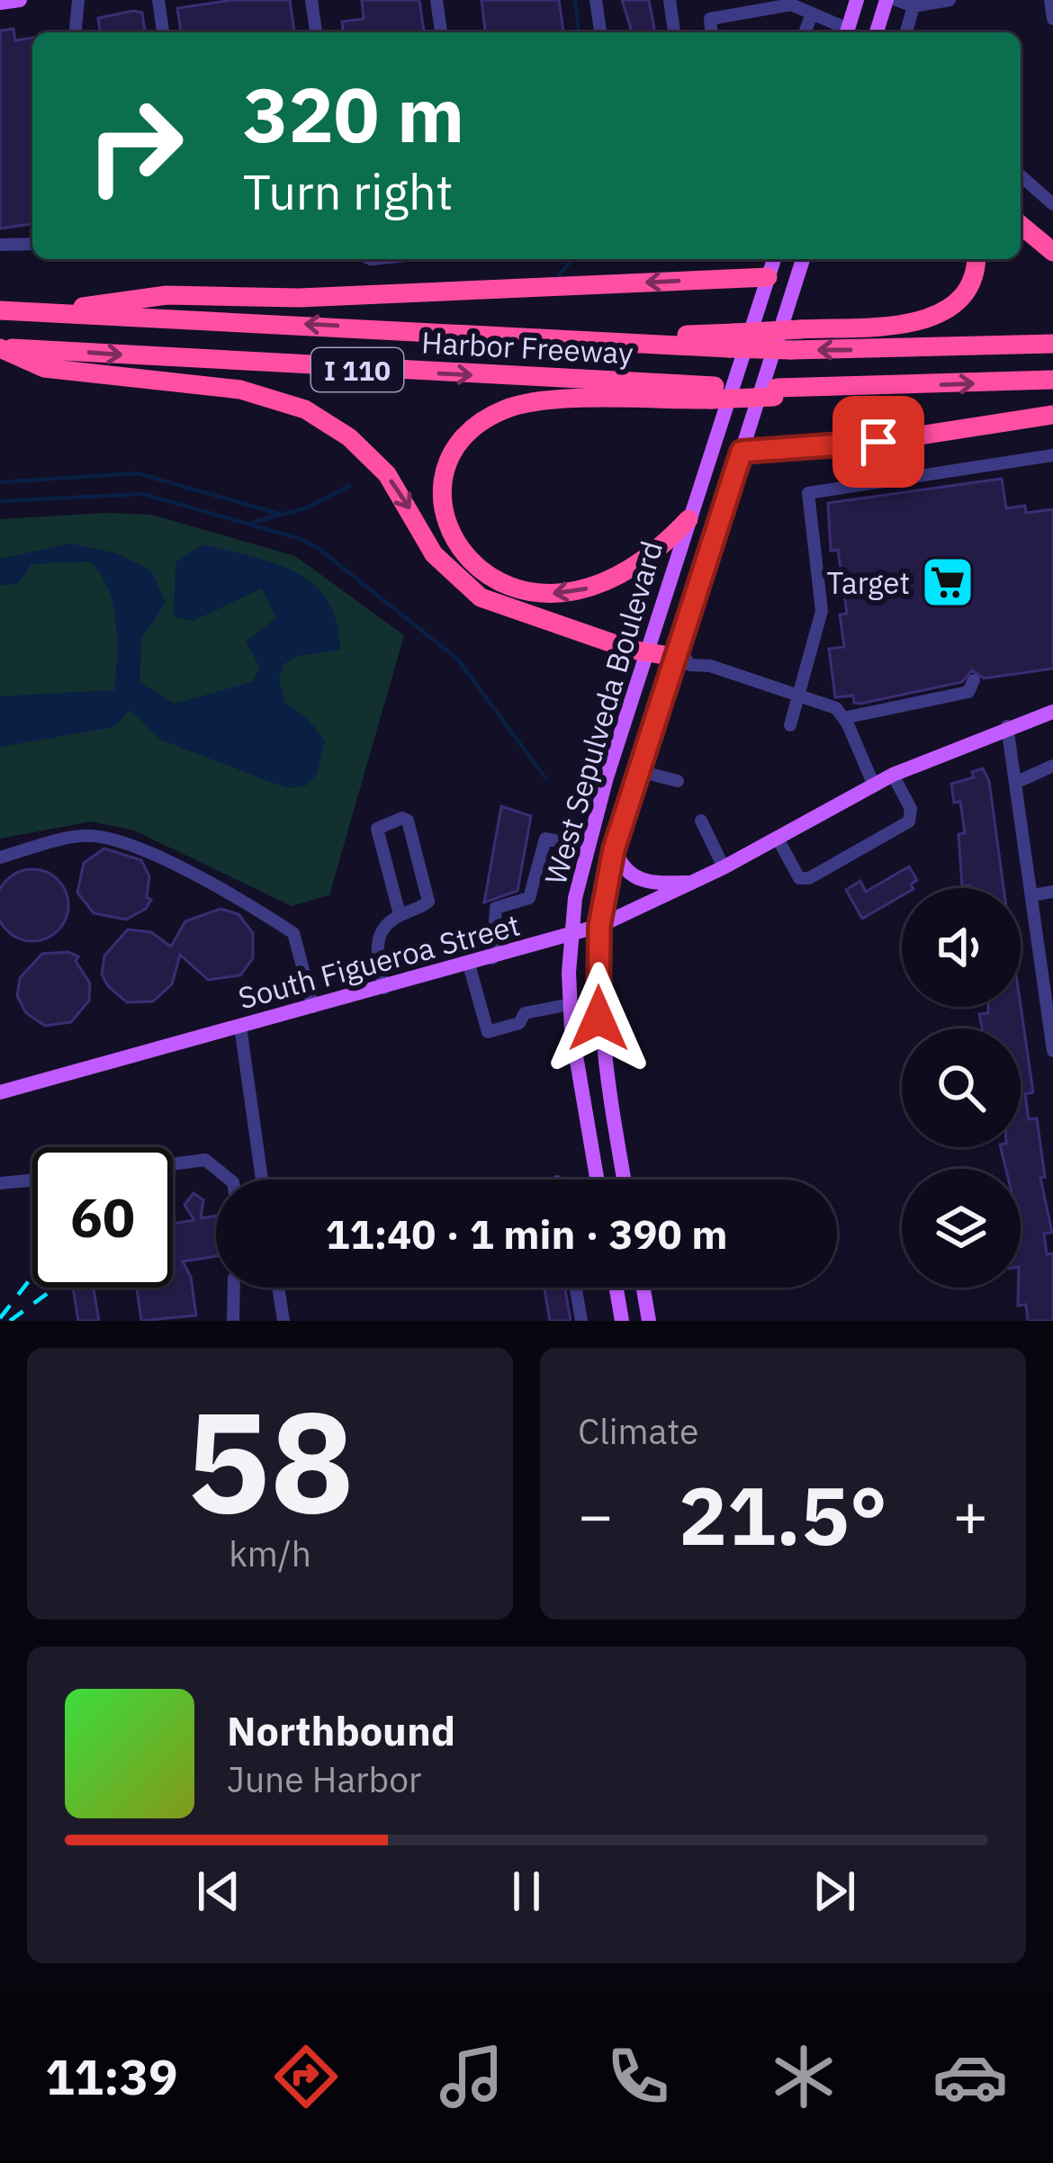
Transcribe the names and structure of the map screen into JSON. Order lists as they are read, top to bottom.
{
  "streets": {
    "highway": ["Harbor Freeway", "I 110"],
    "main road": ["West Sepulveda Boulevard", "South Figueroa Street"]
  },
  "crossings": [
    ["West Sepulveda Boulevard", "South Figueroa Street"]
  ],
  "places": {
    "supermarket": ["Target"]
  },
  "page": {
    "turn": ["320 m", "Turn right"],
    "limit": "60",
    "trip": "11:40 · 1 min · 390 m",
    "tile": [
      ["58", "km/h"],
      "Climate"
    ],
    "heat": ["−", "21.5°", "+"],
    "song": ["Northbound", "June Harbor"],
    "tabs": "11:39"
  }
}
